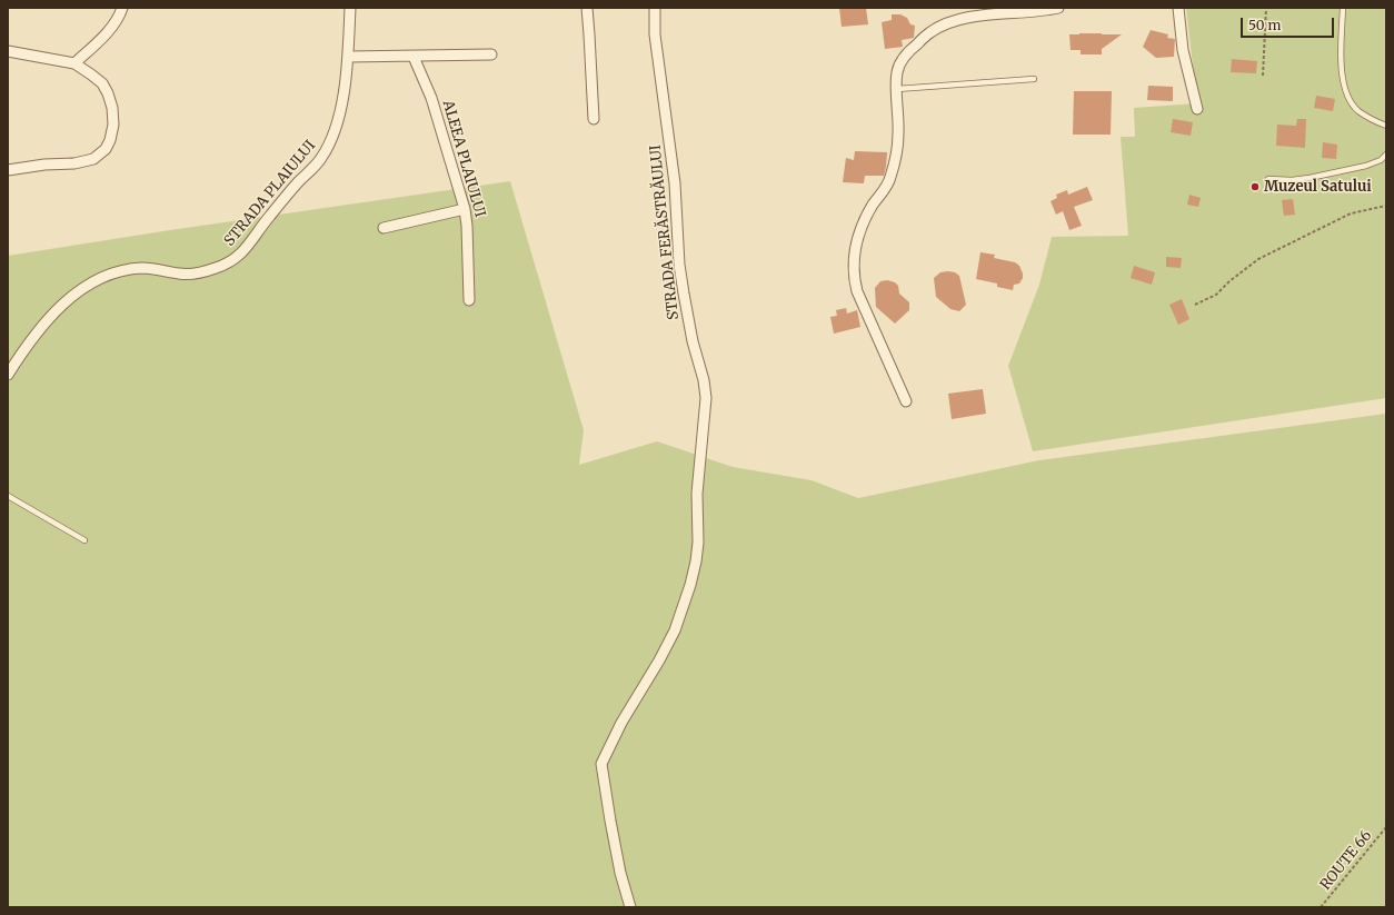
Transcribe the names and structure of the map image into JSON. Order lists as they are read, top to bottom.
{
  "streets": {
    "street": ["ALEEA PLAIULUI", "STRADA PLAIULUI", "STRADA FERĂSTRĂULUI"],
    "path": ["ROUTE 66"]
  },
  "places": ["Muzeul Satului"],
  "scale_bar": "50 m"
}
